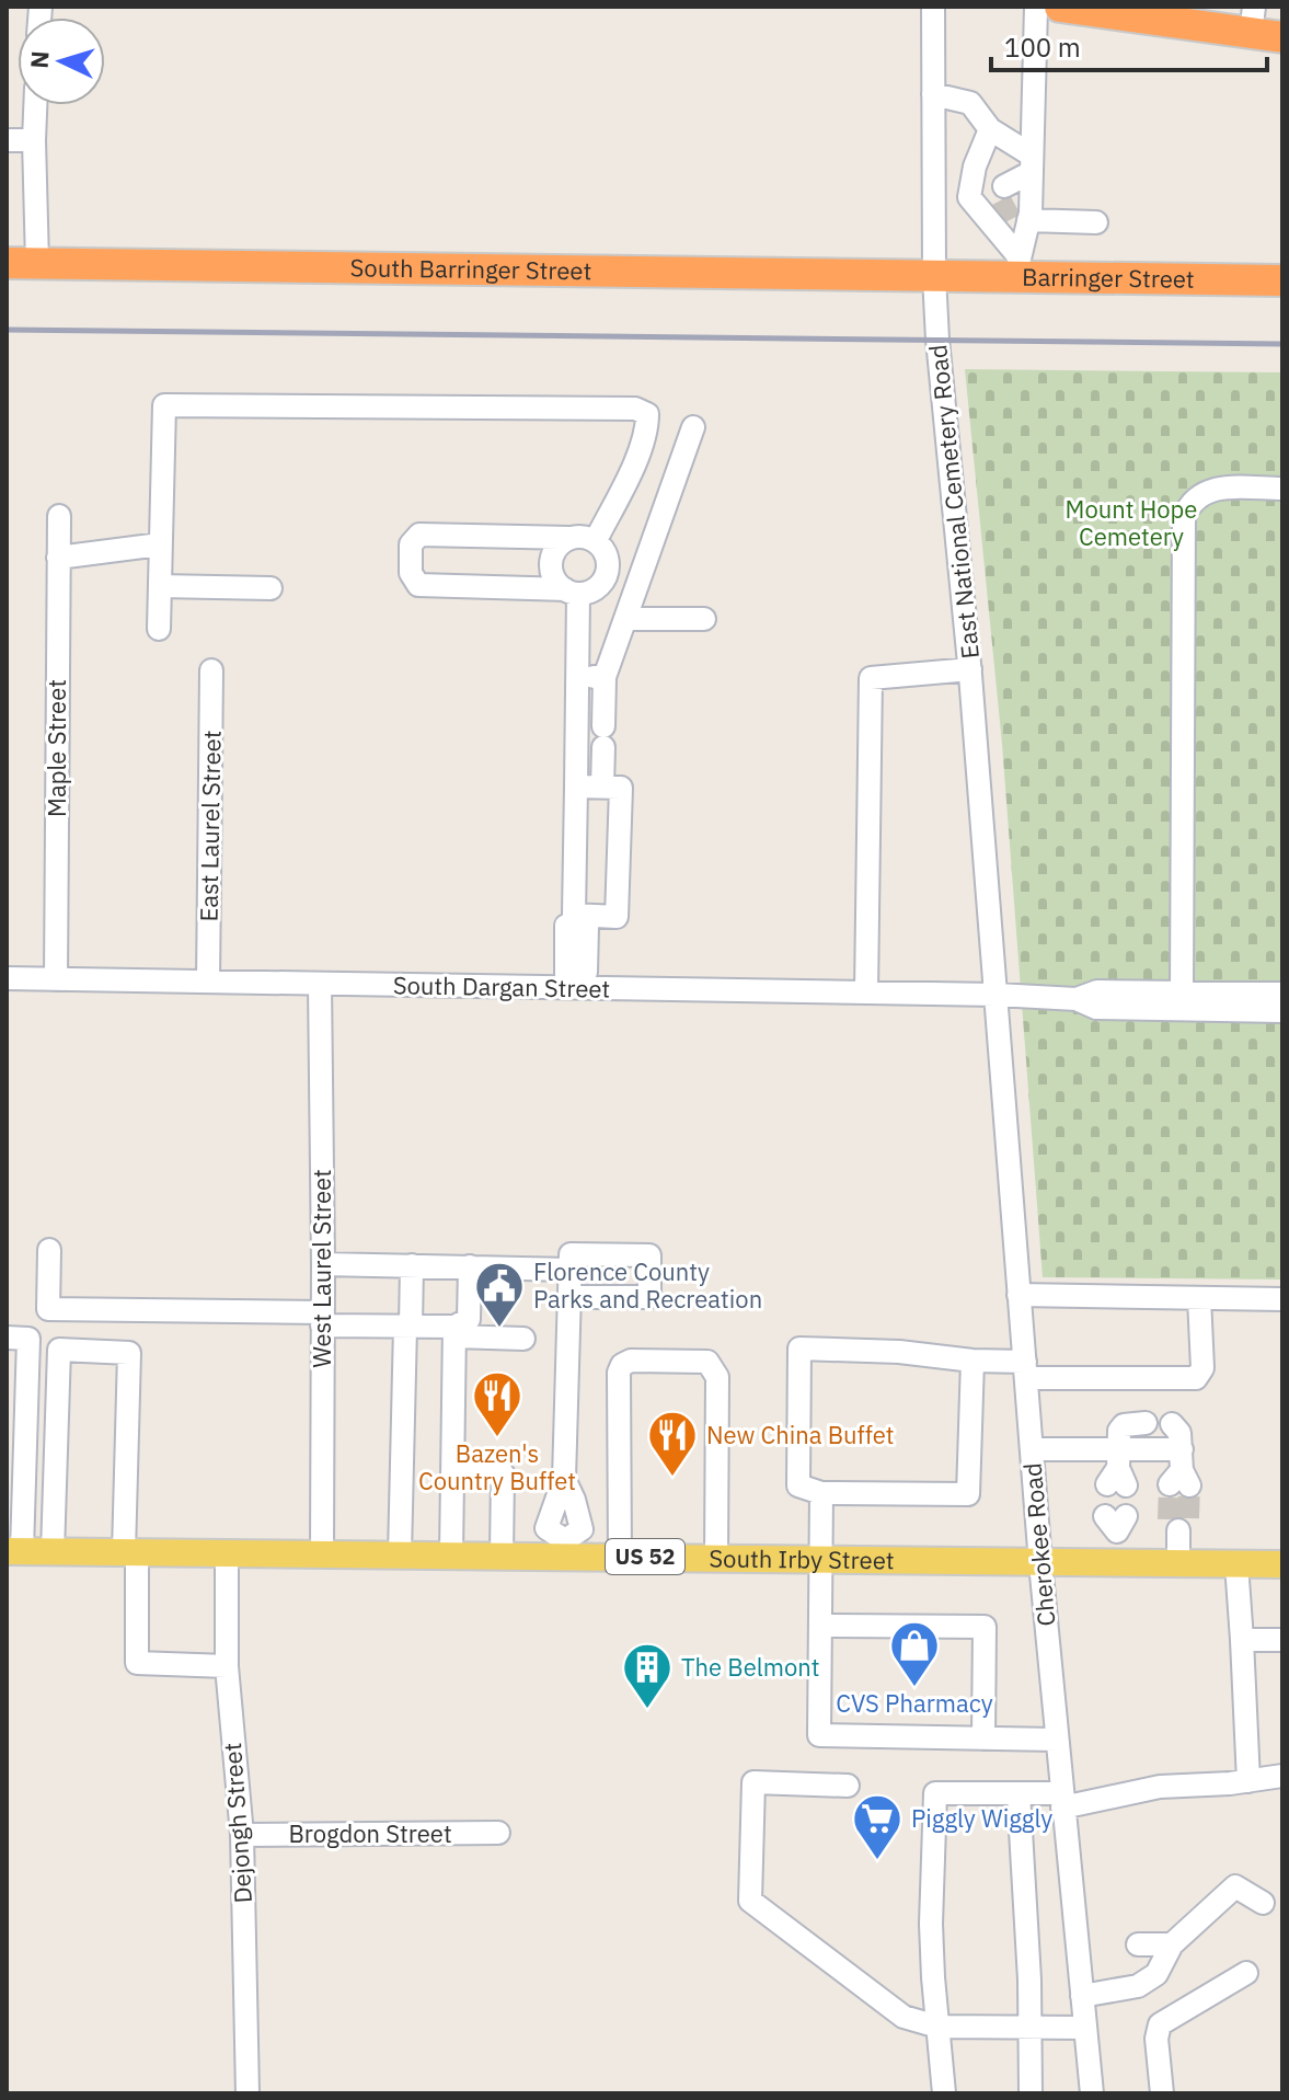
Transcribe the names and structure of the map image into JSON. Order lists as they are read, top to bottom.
{
  "streets": {
    "highway": ["South Barringer Street", "Barringer Street"],
    "main road": ["US 52", "South Irby Street"],
    "street": [
      "East National Cemetery Road",
      "Maple Street",
      "East Laurel Street",
      "South Dargan Street",
      "West Laurel Street",
      "Cherokee Road",
      "Dejongh Street",
      "Brogdon Street"
    ]
  },
  "crossings": [
    ["South Barringer Street", "Barringer Street"],
    ["South Barringer Street", "East National Cemetery Road"],
    ["Barringer Street", "East National Cemetery Road"],
    ["East National Cemetery Road", "South Dargan Street"],
    ["East National Cemetery Road", "Cherokee Road"],
    ["Maple Street", "South Dargan Street"],
    ["East Laurel Street", "South Dargan Street"],
    ["South Dargan Street", "West Laurel Street"],
    ["South Dargan Street", "Cherokee Road"],
    ["West Laurel Street", "South Irby Street"],
    ["Cherokee Road", "South Irby Street"],
    ["South Irby Street", "Dejongh Street"],
    ["Dejongh Street", "Brogdon Street"]
  ],
  "parks": ["Mount Hope Cemetery"],
  "places": {
    "public building": ["Florence County Parks and Recreation"],
    "restaurant": ["Bazen's Country Buffet", "New China Buffet"],
    "shop": ["CVS Pharmacy"],
    "building": ["The Belmont"],
    "supermarket": ["Piggly Wiggly"]
  },
  "scale_bar": "100 m",
  "north": "left"
}
